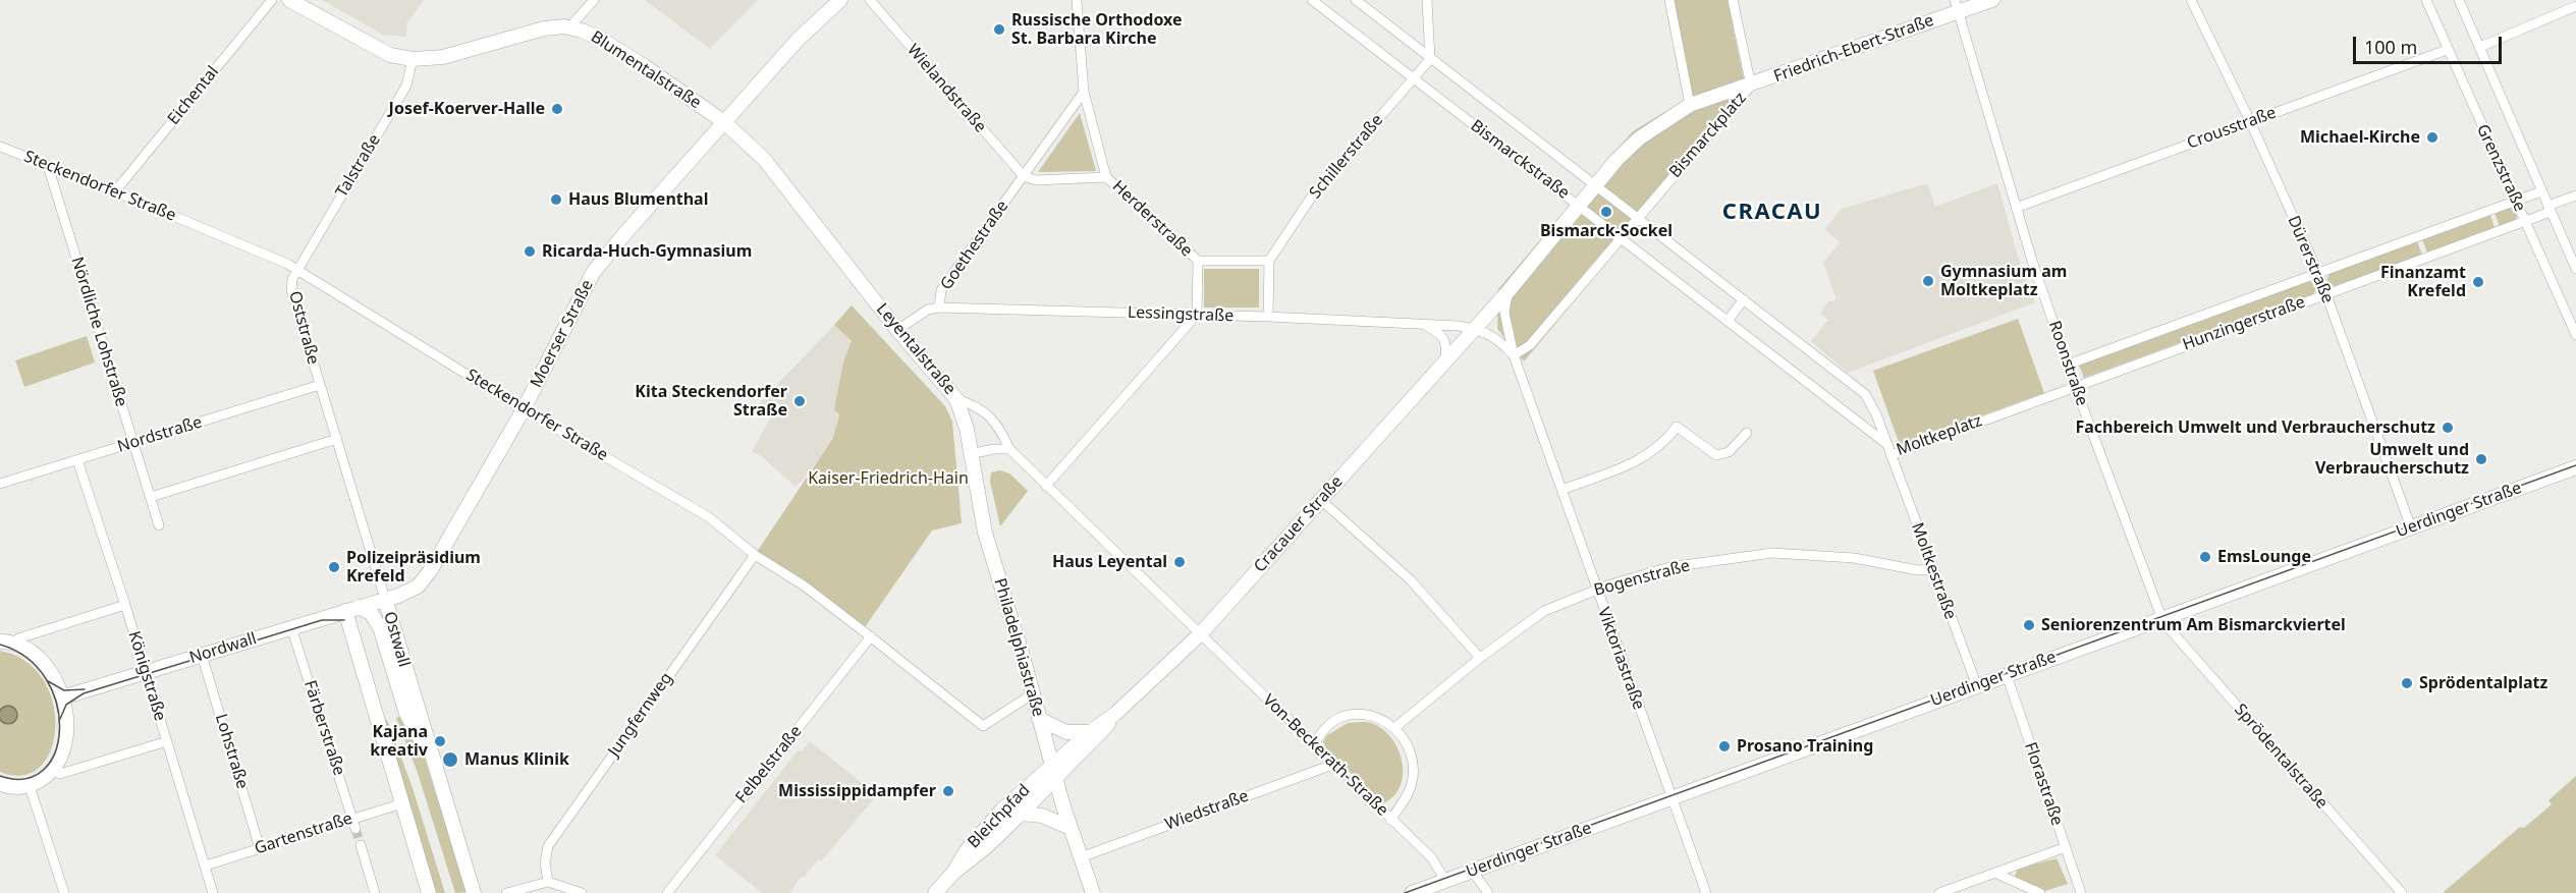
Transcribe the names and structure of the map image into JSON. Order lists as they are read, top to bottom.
{
  "streets": {
    "street": [
      "Friedrich-Ebert-Straße",
      "Blumentalstraße",
      "Wielandstraße",
      "Eichental",
      "Crousstraße",
      "Bismarckplatz",
      "Schillerstraße",
      "Bismarckstraße",
      "Talstraße",
      "Grenzstraße",
      "Steckendorfer Straße",
      "Herderstraße",
      "Goethestraße",
      "Dürerstraße",
      "Lessingstraße",
      "Hunzingerstraße",
      "Oststraße",
      "Nördliche Lohstraße",
      "Moerser Straße",
      "Leyentalstraße",
      "Roonstraße",
      "Nordstraße",
      "Moltkeplatz",
      "Uerdinger Straße",
      "Cracauer Straße",
      "Moltkestraße",
      "Bogenstraße",
      "Ostwall",
      "Philadelphiastraße",
      "Nordwall",
      "Viktoriastraße",
      "Königstraße",
      "Jungfernweg",
      "Färberstraße",
      "Lohstraße",
      "Von-Beckerath-Straße",
      "Sprödentalstraße",
      "Felbelstraße",
      "Florastraße",
      "Wiedstraße",
      "Bleichpfad",
      "Gartenstraße"
    ]
  },
  "crossings": [
    ["Friedrich-Ebert-Straße", "Bismarckplatz"],
    ["Friedrich-Ebert-Straße", "Roonstraße"],
    ["Blumentalstraße", "Talstraße"],
    ["Blumentalstraße", "Moerser Straße"],
    ["Blumentalstraße", "Leyentalstraße"],
    ["Wielandstraße", "Goethestraße"],
    ["Eichental", "Steckendorfer Straße"],
    ["Crousstraße", "Grenzstraße"],
    ["Crousstraße", "Dürerstraße"],
    ["Crousstraße", "Roonstraße"],
    ["Bismarckplatz", "Bismarckstraße"],
    ["Bismarckplatz", "Lessingstraße"],
    ["Bismarckplatz", "Cracauer Straße"],
    ["Bismarckplatz", "Viktoriastraße"],
    ["Schillerstraße", "Bismarckstraße"],
    ["Bismarckstraße", "Moltkeplatz"],
    ["Talstraße", "Steckendorfer Straße"],
    ["Talstraße", "Oststraße"],
    ["Grenzstraße", "Hunzingerstraße"],
    ["Steckendorfer Straße", "Oststraße"],
    ["Steckendorfer Straße", "Nördliche Lohstraße"],
    ["Steckendorfer Straße", "Moerser Straße"],
    ["Steckendorfer Straße", "Philadelphiastraße"],
    ["Steckendorfer Straße", "Jungfernweg"],
    ["Steckendorfer Straße", "Felbelstraße"],
    ["Goethestraße", "Lessingstraße"],
    ["Goethestraße", "Leyentalstraße"],
    ["Dürerstraße", "Hunzingerstraße"],
    ["Dürerstraße", "Uerdinger Straße"],
    ["Lessingstraße", "Cracauer Straße"],
    ["Lessingstraße", "Viktoriastraße"],
    ["Hunzingerstraße", "Roonstraße"],
    ["Hunzingerstraße", "Moltkeplatz"],
    ["Oststraße", "Nordstraße"],
    ["Oststraße", "Ostwall"],
    ["Nördliche Lohstraße", "Nordstraße"],
    ["Moerser Straße", "Leyentalstraße"],
    ["Moerser Straße", "Ostwall"],
    ["Moerser Straße", "Nordwall"],
    ["Leyentalstraße", "Cracauer Straße"],
    ["Leyentalstraße", "Philadelphiastraße"],
    ["Leyentalstraße", "Von-Beckerath-Straße"],
    ["Roonstraße", "Moltkeplatz"],
    ["Roonstraße", "Uerdinger Straße"],
    ["Roonstraße", "Sprödentalstraße"],
    ["Nordstraße", "Ostwall"],
    ["Nordstraße", "Königstraße"],
    ["Moltkeplatz", "Moltkestraße"],
    ["Uerdinger Straße", "Moltkestraße"],
    ["Uerdinger Straße", "Viktoriastraße"],
    ["Uerdinger Straße", "Von-Beckerath-Straße"],
    ["Uerdinger Straße", "Sprödentalstraße"],
    ["Uerdinger Straße", "Florastraße"],
    ["Cracauer Straße", "Philadelphiastraße"],
    ["Cracauer Straße", "Viktoriastraße"],
    ["Cracauer Straße", "Von-Beckerath-Straße"],
    ["Cracauer Straße", "Bleichpfad"],
    ["Moltkestraße", "Bogenstraße"],
    ["Bogenstraße", "Viktoriastraße"],
    ["Ostwall", "Nordwall"],
    ["Philadelphiastraße", "Wiedstraße"],
    ["Philadelphiastraße", "Bleichpfad"],
    ["Nordwall", "Königstraße"],
    ["Nordwall", "Färberstraße"],
    ["Nordwall", "Lohstraße"],
    ["Königstraße", "Gartenstraße"],
    ["Färberstraße", "Gartenstraße"],
    ["Lohstraße", "Gartenstraße"],
    ["Von-Beckerath-Straße", "Wiedstraße"]
  ],
  "districts": ["CRACAU"],
  "parks": ["Kaiser-Friedrich-Hain"],
  "places": [
    "Russische Orthodoxe St. Barbara Kirche",
    "Josef-Koerver-Halle",
    "Michael-Kirche",
    "Haus Blumenthal",
    "Bismarck-Sockel",
    "Ricarda-Huch-Gymnasium",
    "Gymnasium am Moltkeplatz",
    "Finanzamt Krefeld",
    "Kita Steckendorfer Straße",
    "Fachbereich Umwelt und Verbraucherschutz",
    "Umwelt und Verbraucherschutz",
    "EmsLounge",
    "Haus Leyental",
    "Polizeipräsidium Krefeld",
    "Seniorenzentrum Am Bismarckviertel",
    "Sprödentalplatz",
    "Kajana kreativ",
    "Prosano Training",
    "Manus Klinik",
    "Mississippidampfer"
  ],
  "scale_bar": "100 m"
}
